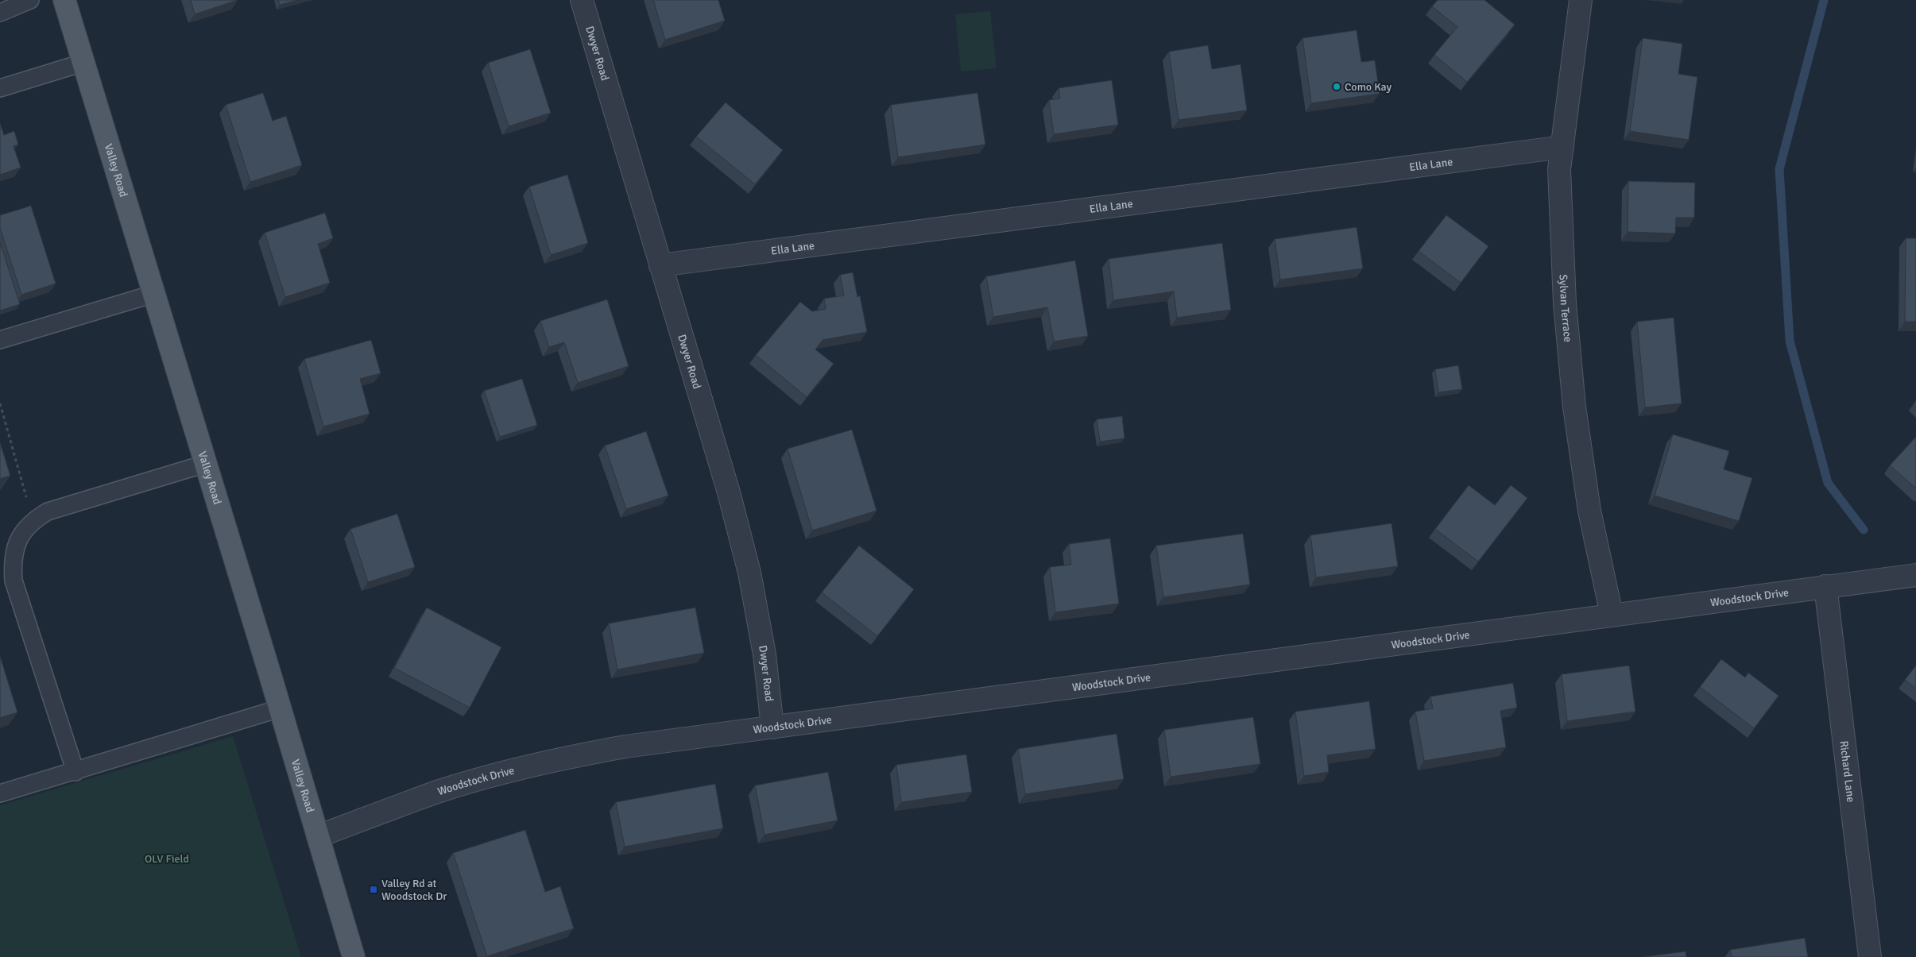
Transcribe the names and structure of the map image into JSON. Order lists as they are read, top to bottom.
{
  "streets": {
    "main road": ["Valley Road"],
    "street": [
      "Dwyer Road",
      "Ella Lane",
      "Sylvan Terrace",
      "Woodstock Drive",
      "Richard Lane"
    ]
  },
  "crossings": [
    ["Dwyer Road", "Ella Lane"],
    ["Dwyer Road", "Woodstock Drive"],
    ["Ella Lane", "Sylvan Terrace"],
    ["Valley Road", "Woodstock Drive"],
    ["Sylvan Terrace", "Woodstock Drive"],
    ["Woodstock Drive", "Richard Lane"]
  ],
  "parks": ["OLV Field"],
  "places": {
    "other": ["Como Kay"],
    "transit": ["Valley Rd at Woodstock Dr"]
  }
}
